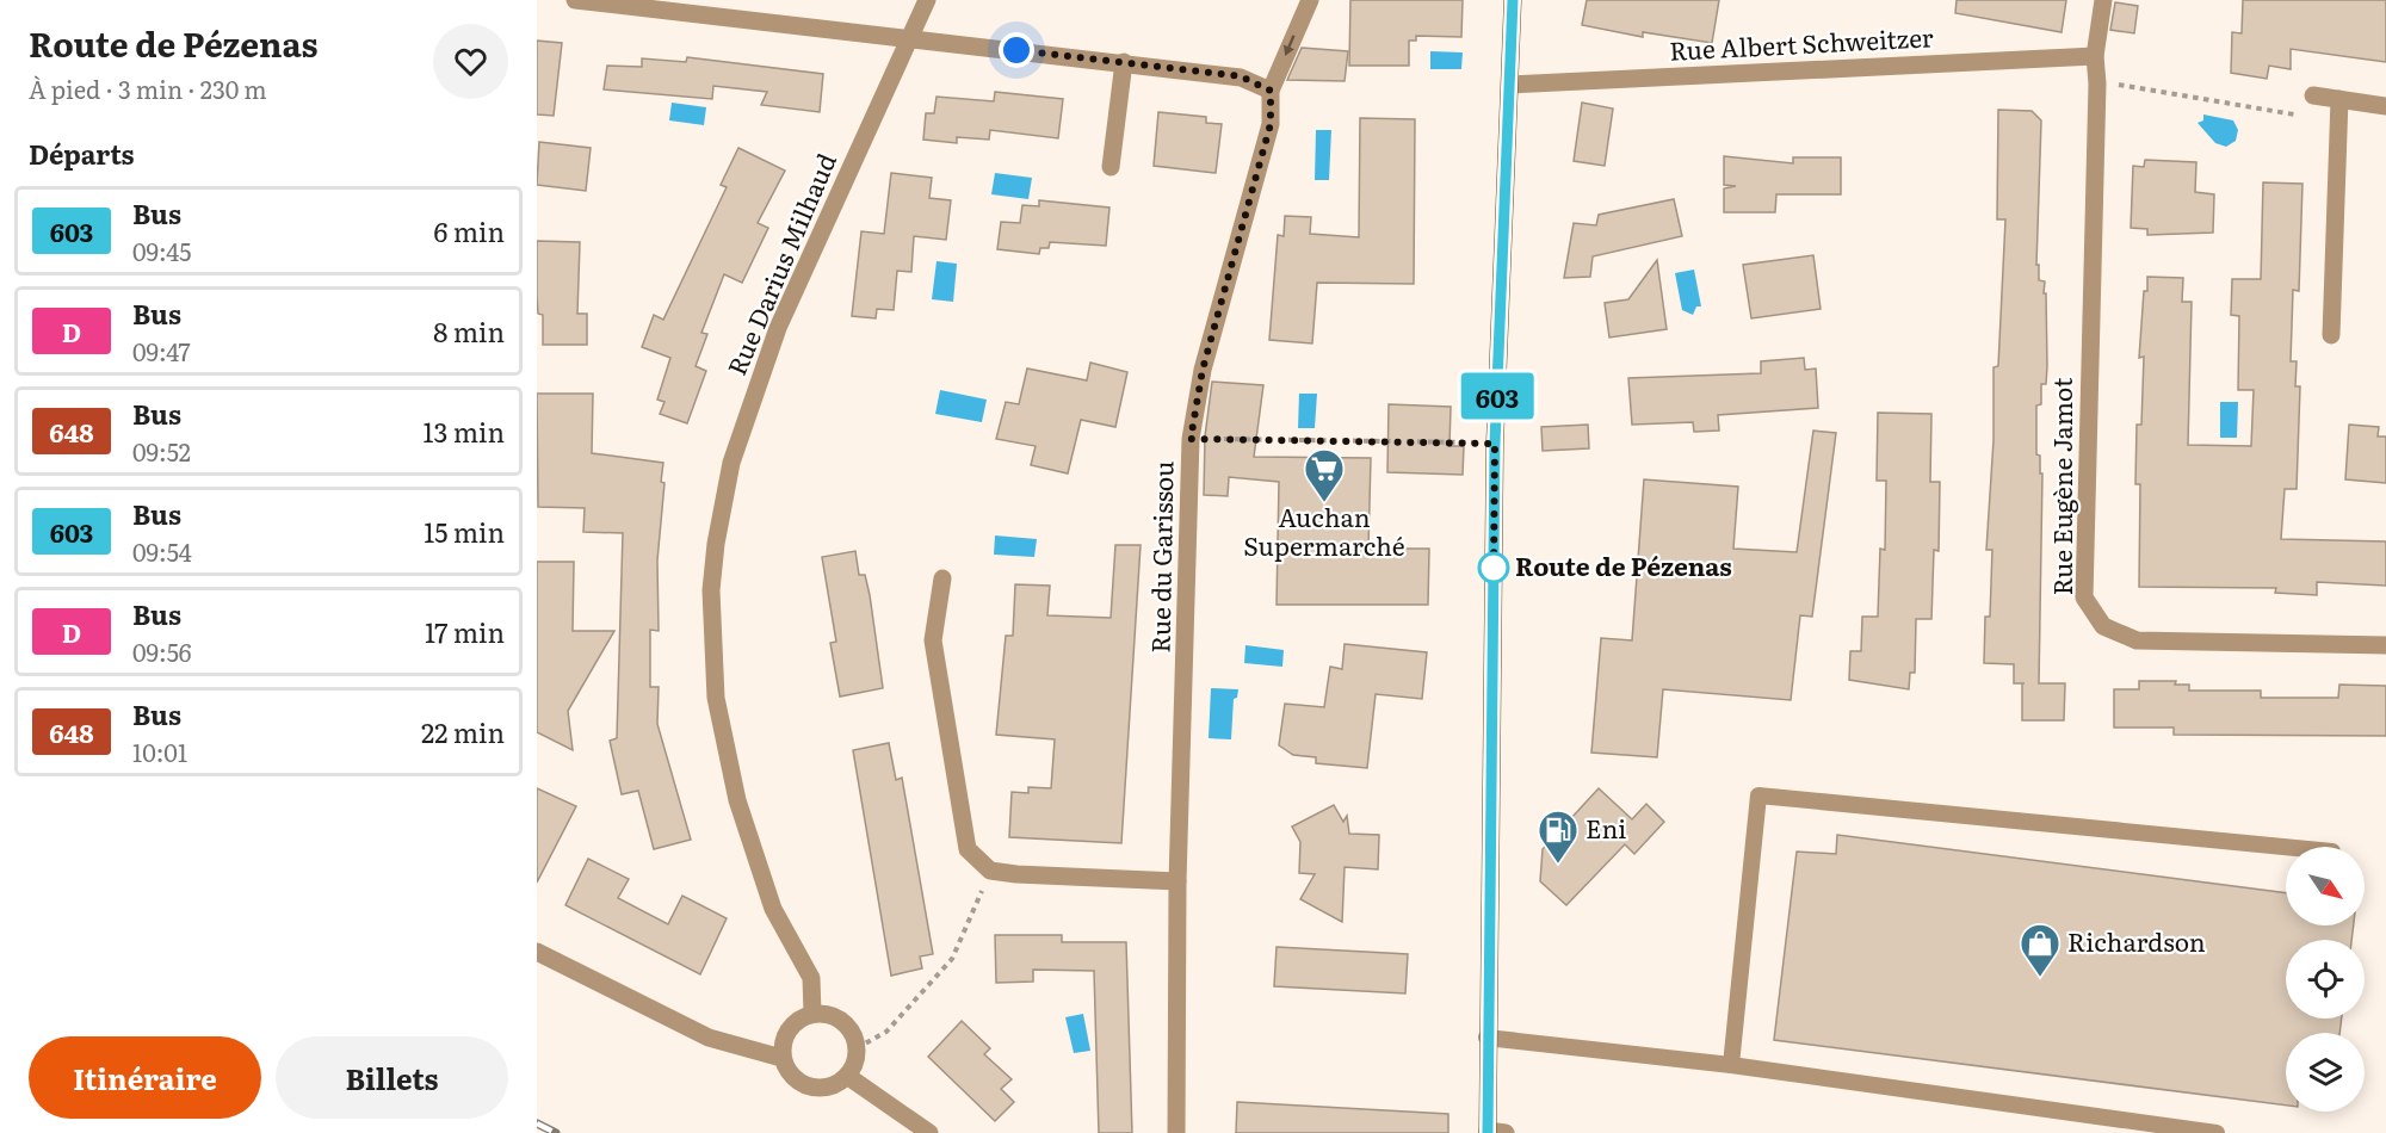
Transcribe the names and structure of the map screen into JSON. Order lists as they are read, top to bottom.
{
  "streets": {
    "street": [
      "Rue Albert Schweitzer",
      "Rue Darius Milhaud",
      "Rue Eugène Jamot",
      "Rue du Garissou"
    ]
  },
  "crossings": [
    ["Rue Albert Schweitzer", "Rue Eugène Jamot"]
  ],
  "places": {
    "supermarket": ["Auchan Supermarché"],
    "other": ["Route de Pézenas"],
    "fuel station": ["Eni"],
    "shop": ["Richardson"]
  },
  "lines": ["bus line 603"],
  "north": "bottom right",
  "page": {
    "heading": [
      ["Route de Pézenas", "À pied · 3 min · 230 m"],
      "Départs"
    ],
    "on_map": "603",
    "list": [
      {
        "mark": "603",
        "name": "Bus",
        "note": "09:45",
        "value": "6 min"
      },
      {
        "mark": "D",
        "name": "Bus",
        "note": "09:47",
        "value": "8 min"
      },
      {
        "mark": "648",
        "name": "Bus",
        "note": "09:52",
        "value": "13 min"
      },
      {
        "mark": "603",
        "name": "Bus",
        "note": "09:54",
        "value": "15 min"
      },
      {
        "mark": "D",
        "name": "Bus",
        "note": "09:56",
        "value": "17 min"
      },
      {
        "mark": "648",
        "name": "Bus",
        "note": "10:01",
        "value": "22 min"
      }
    ],
    "buttons": ["Itinéraire", "Billets"]
  }
}
